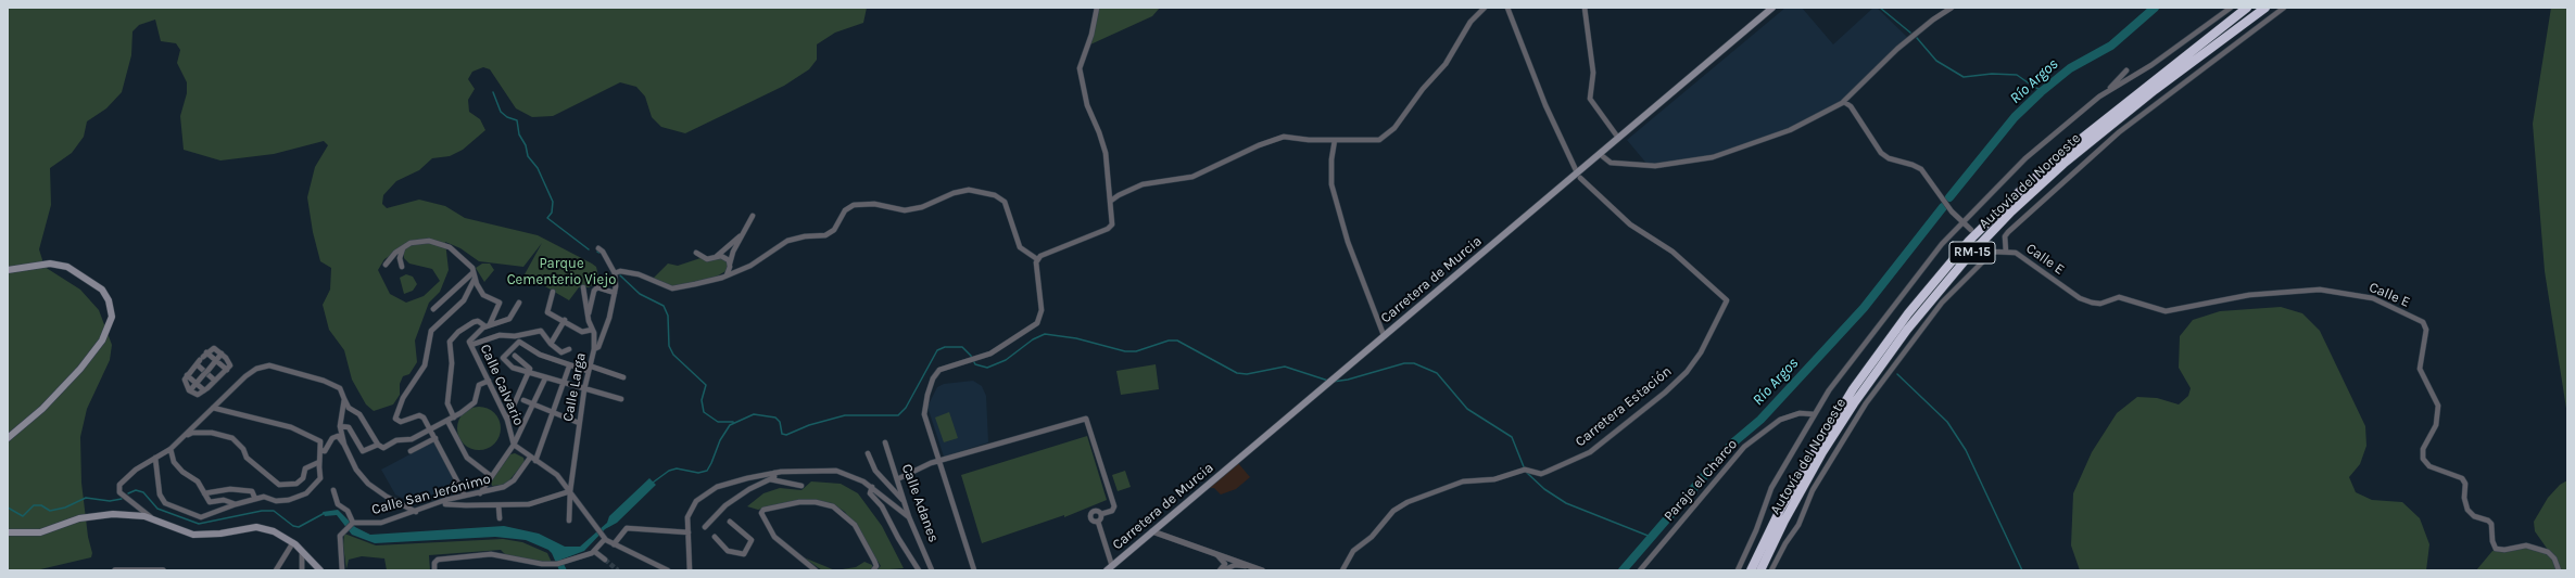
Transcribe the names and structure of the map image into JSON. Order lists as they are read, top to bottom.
{
  "streets": {
    "highway": ["Autovía del Noroeste", "RM-15"],
    "main road": ["Carretera de Murcia"],
    "street": [
      "Calle E",
      "Calle Calvario",
      "Calle Larga",
      "Carretera Estación",
      "Paraje el Charco",
      "Calle San Jerónimo",
      "Calle Adanes"
    ]
  },
  "crossings": [
    ["Carretera de Murcia", "Carretera Estación"]
  ],
  "water": ["Río Argos"],
  "parks": ["Parque Cementerio Viejo"]
}
